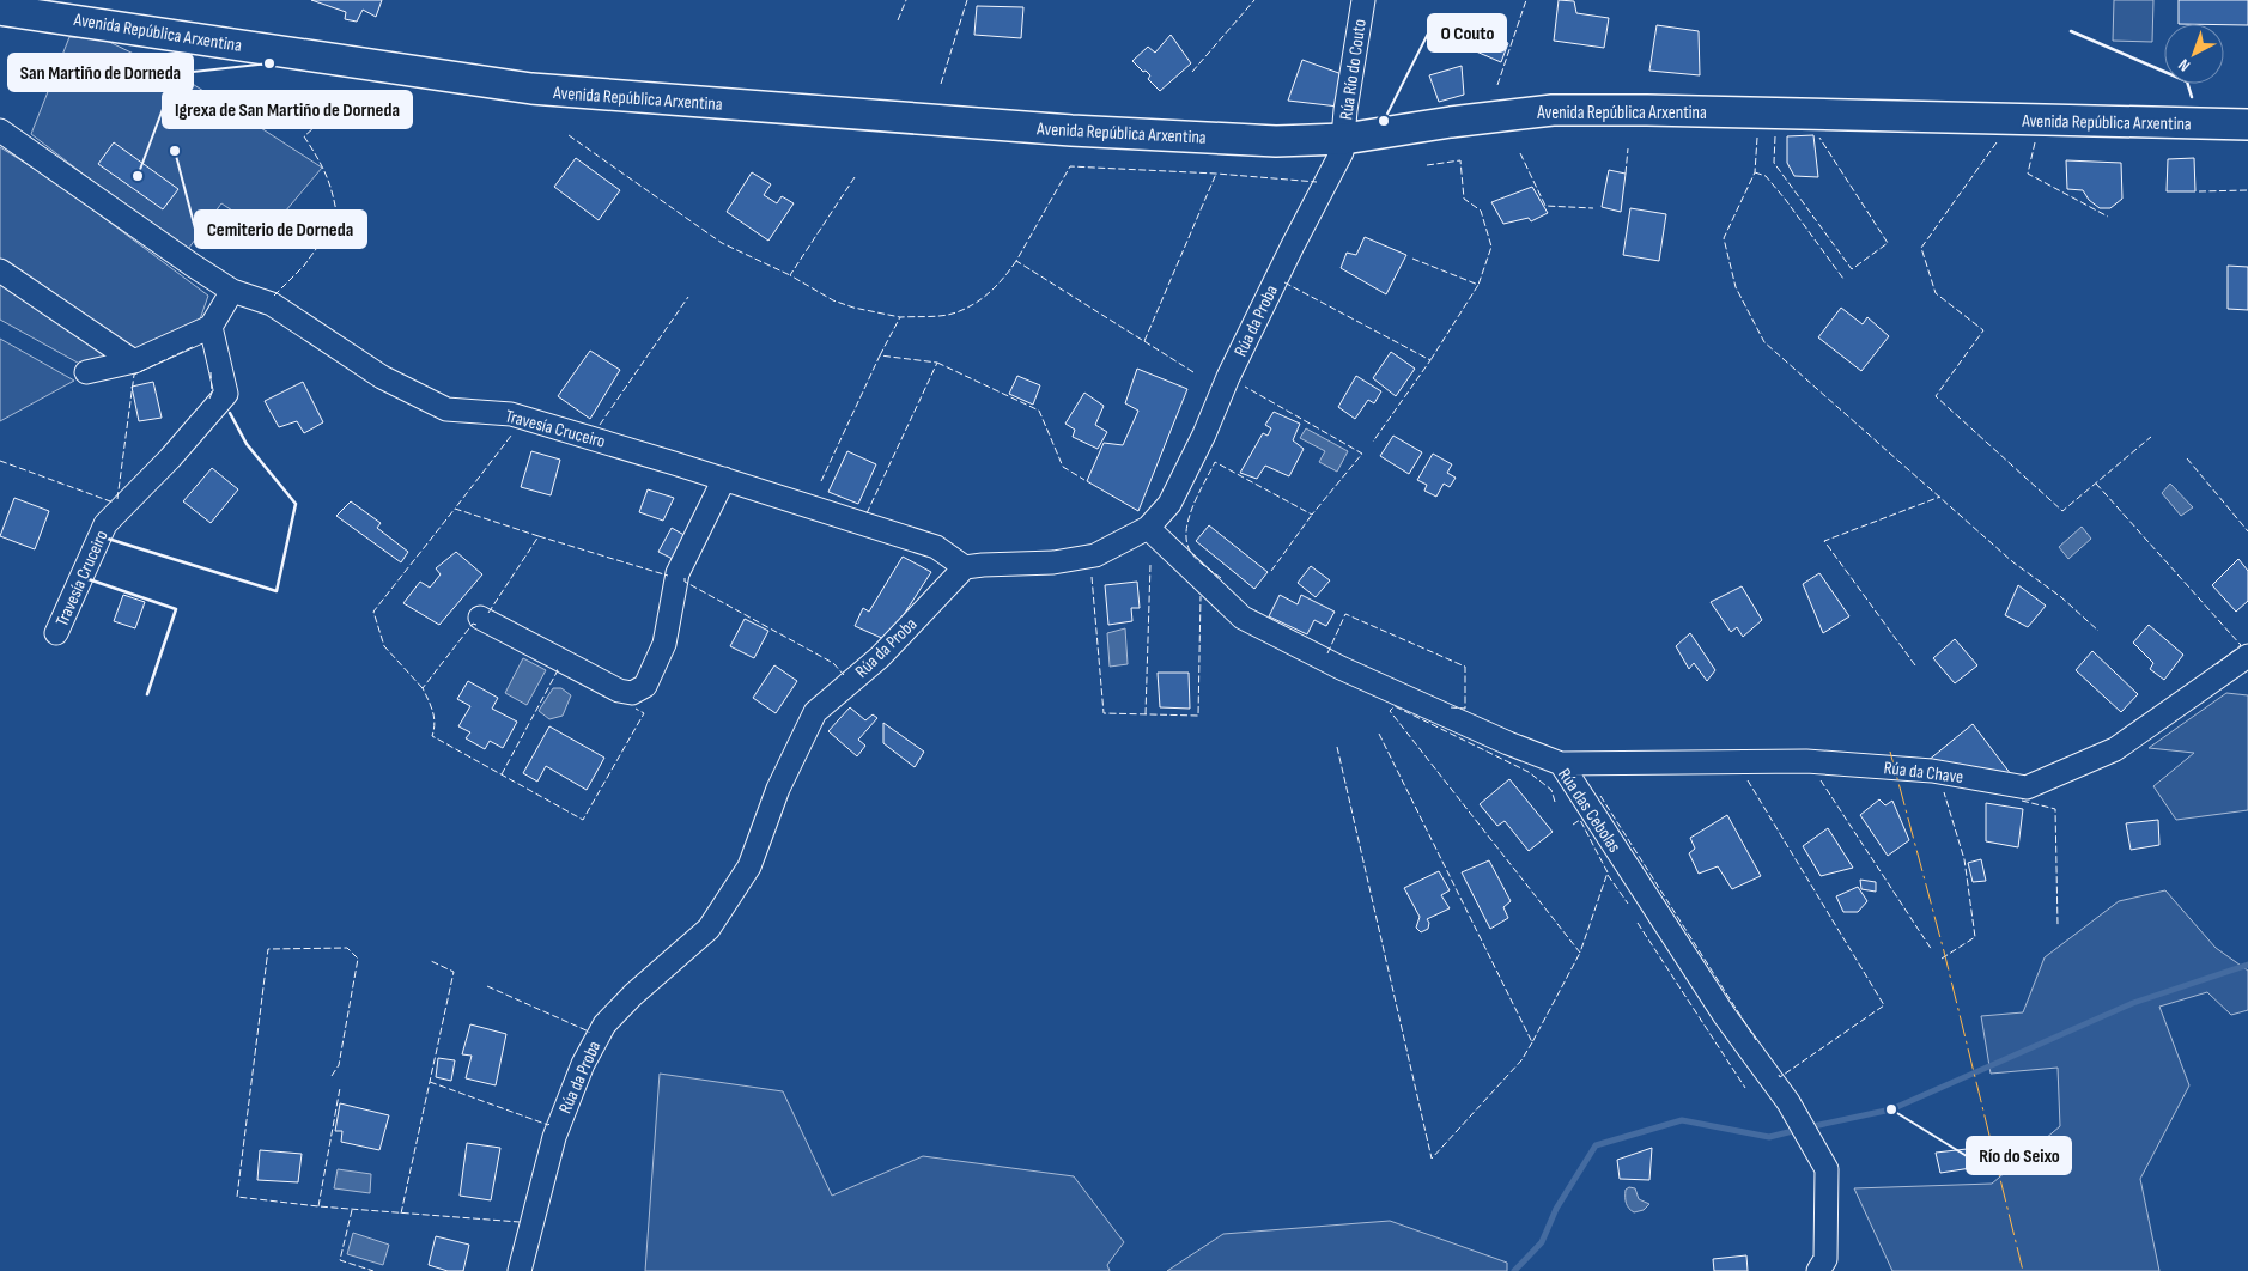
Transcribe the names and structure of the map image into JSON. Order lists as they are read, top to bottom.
{
  "streets": {
    "main road": ["Avenida República Arxentina"],
    "street": [
      "Rúa Río do Couto",
      "Rúa da Proba",
      "Travesía Cruceiro",
      "Rúa da Chave",
      "Rúa das Cebolas"
    ]
  },
  "crossings": [
    ["Avenida República Arxentina", "Rúa Río do Couto"],
    ["Avenida República Arxentina", "Rúa da Proba"],
    ["Rúa Río do Couto", "Rúa da Proba"],
    ["Rúa da Proba", "Travesía Cruceiro"],
    ["Rúa da Proba", "Rúa das Cebolas"],
    ["Rúa da Chave", "Rúa das Cebolas"]
  ],
  "places": [
    "San Martiño de Dorneda",
    "O Couto",
    "Cemiterio de Dorneda",
    "Igrexa de San Martiño de Dorneda",
    "Río do Seixo"
  ],
  "north": "bottom left"
}
